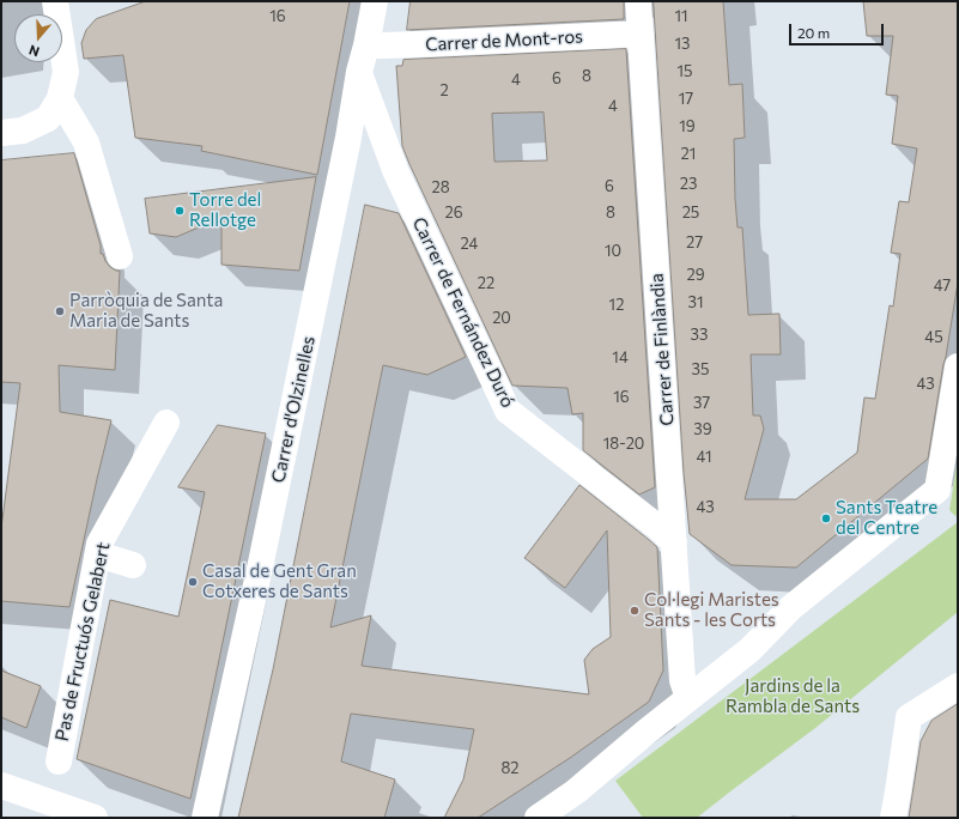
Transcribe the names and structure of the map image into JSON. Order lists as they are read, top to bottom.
{
  "streets": {
    "street": [
      "Carrer de Mont-ros",
      "Carrer de Fernández Duró",
      "Carrer de Finlàndia",
      "Carrer d'Olzinelles",
      "Pas de Fructuós Gelabert"
    ]
  },
  "crossings": [
    ["Carrer de Mont-ros", "Carrer de Finlàndia"],
    ["Carrer de Mont-ros", "Carrer d'Olzinelles"],
    ["Carrer de Fernández Duró", "Carrer de Finlàndia"],
    ["Carrer de Fernández Duró", "Carrer d'Olzinelles"]
  ],
  "parks": ["Jardins de la Rambla de Sants"],
  "places": [
    "Torre del Rellotge",
    "Parròquia de Santa Maria de Sants",
    "Sants Teatre del Centre",
    "Casal de Gent Gran Cotxeres de Sants",
    "Col·legi Maristes Sants - les Corts"
  ],
  "house_numbers": [
    "16",
    "11",
    "13",
    "15",
    "8",
    "6",
    "4",
    "2",
    "17",
    "4",
    "19",
    "21",
    "23",
    "6",
    "28",
    "26",
    "8",
    "25",
    "27",
    "24",
    "10",
    "29",
    "22",
    "47",
    "31",
    "12",
    "20",
    "33",
    "45",
    "14",
    "35",
    "43",
    "16",
    "37",
    "39",
    "18-20",
    "41",
    "43",
    "82"
  ],
  "scale_bar": "20 m",
  "north": "bottom"
}
